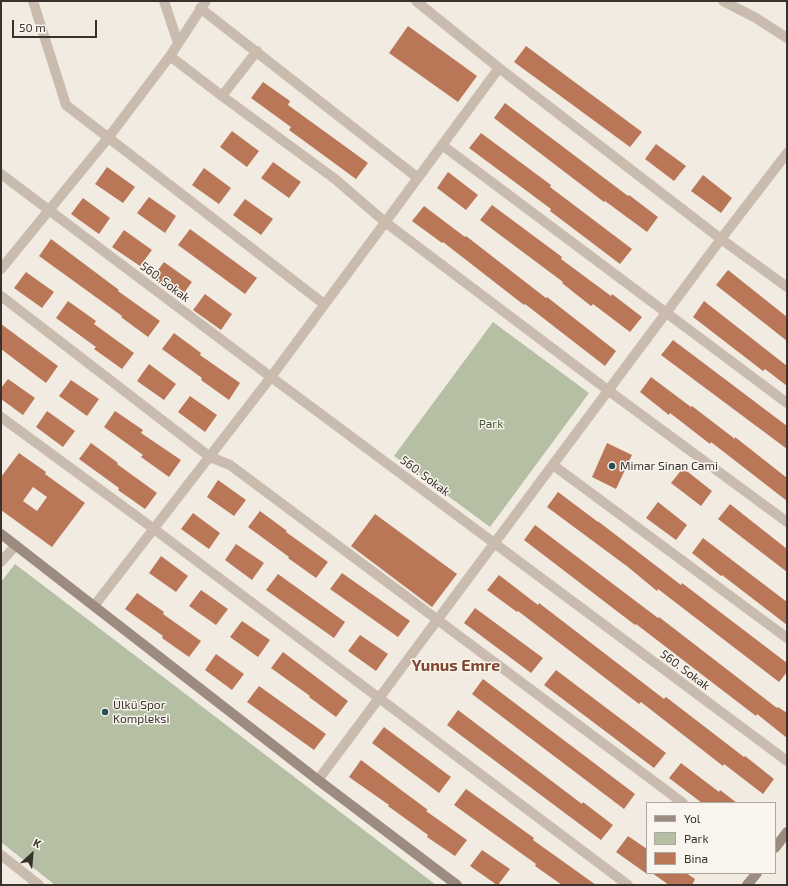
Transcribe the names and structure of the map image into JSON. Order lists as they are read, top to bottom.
{
  "streets": {
    "street": ["560. Sokak"]
  },
  "districts": ["Yunus Emre"],
  "parks": ["Park"],
  "places": ["Mimar Sinan Cami", "Ülkü Spor Kompleksi"],
  "legend": ["Yol", "Park", "Bina"],
  "scale_bar": "50 m",
  "north": "top right"
}
